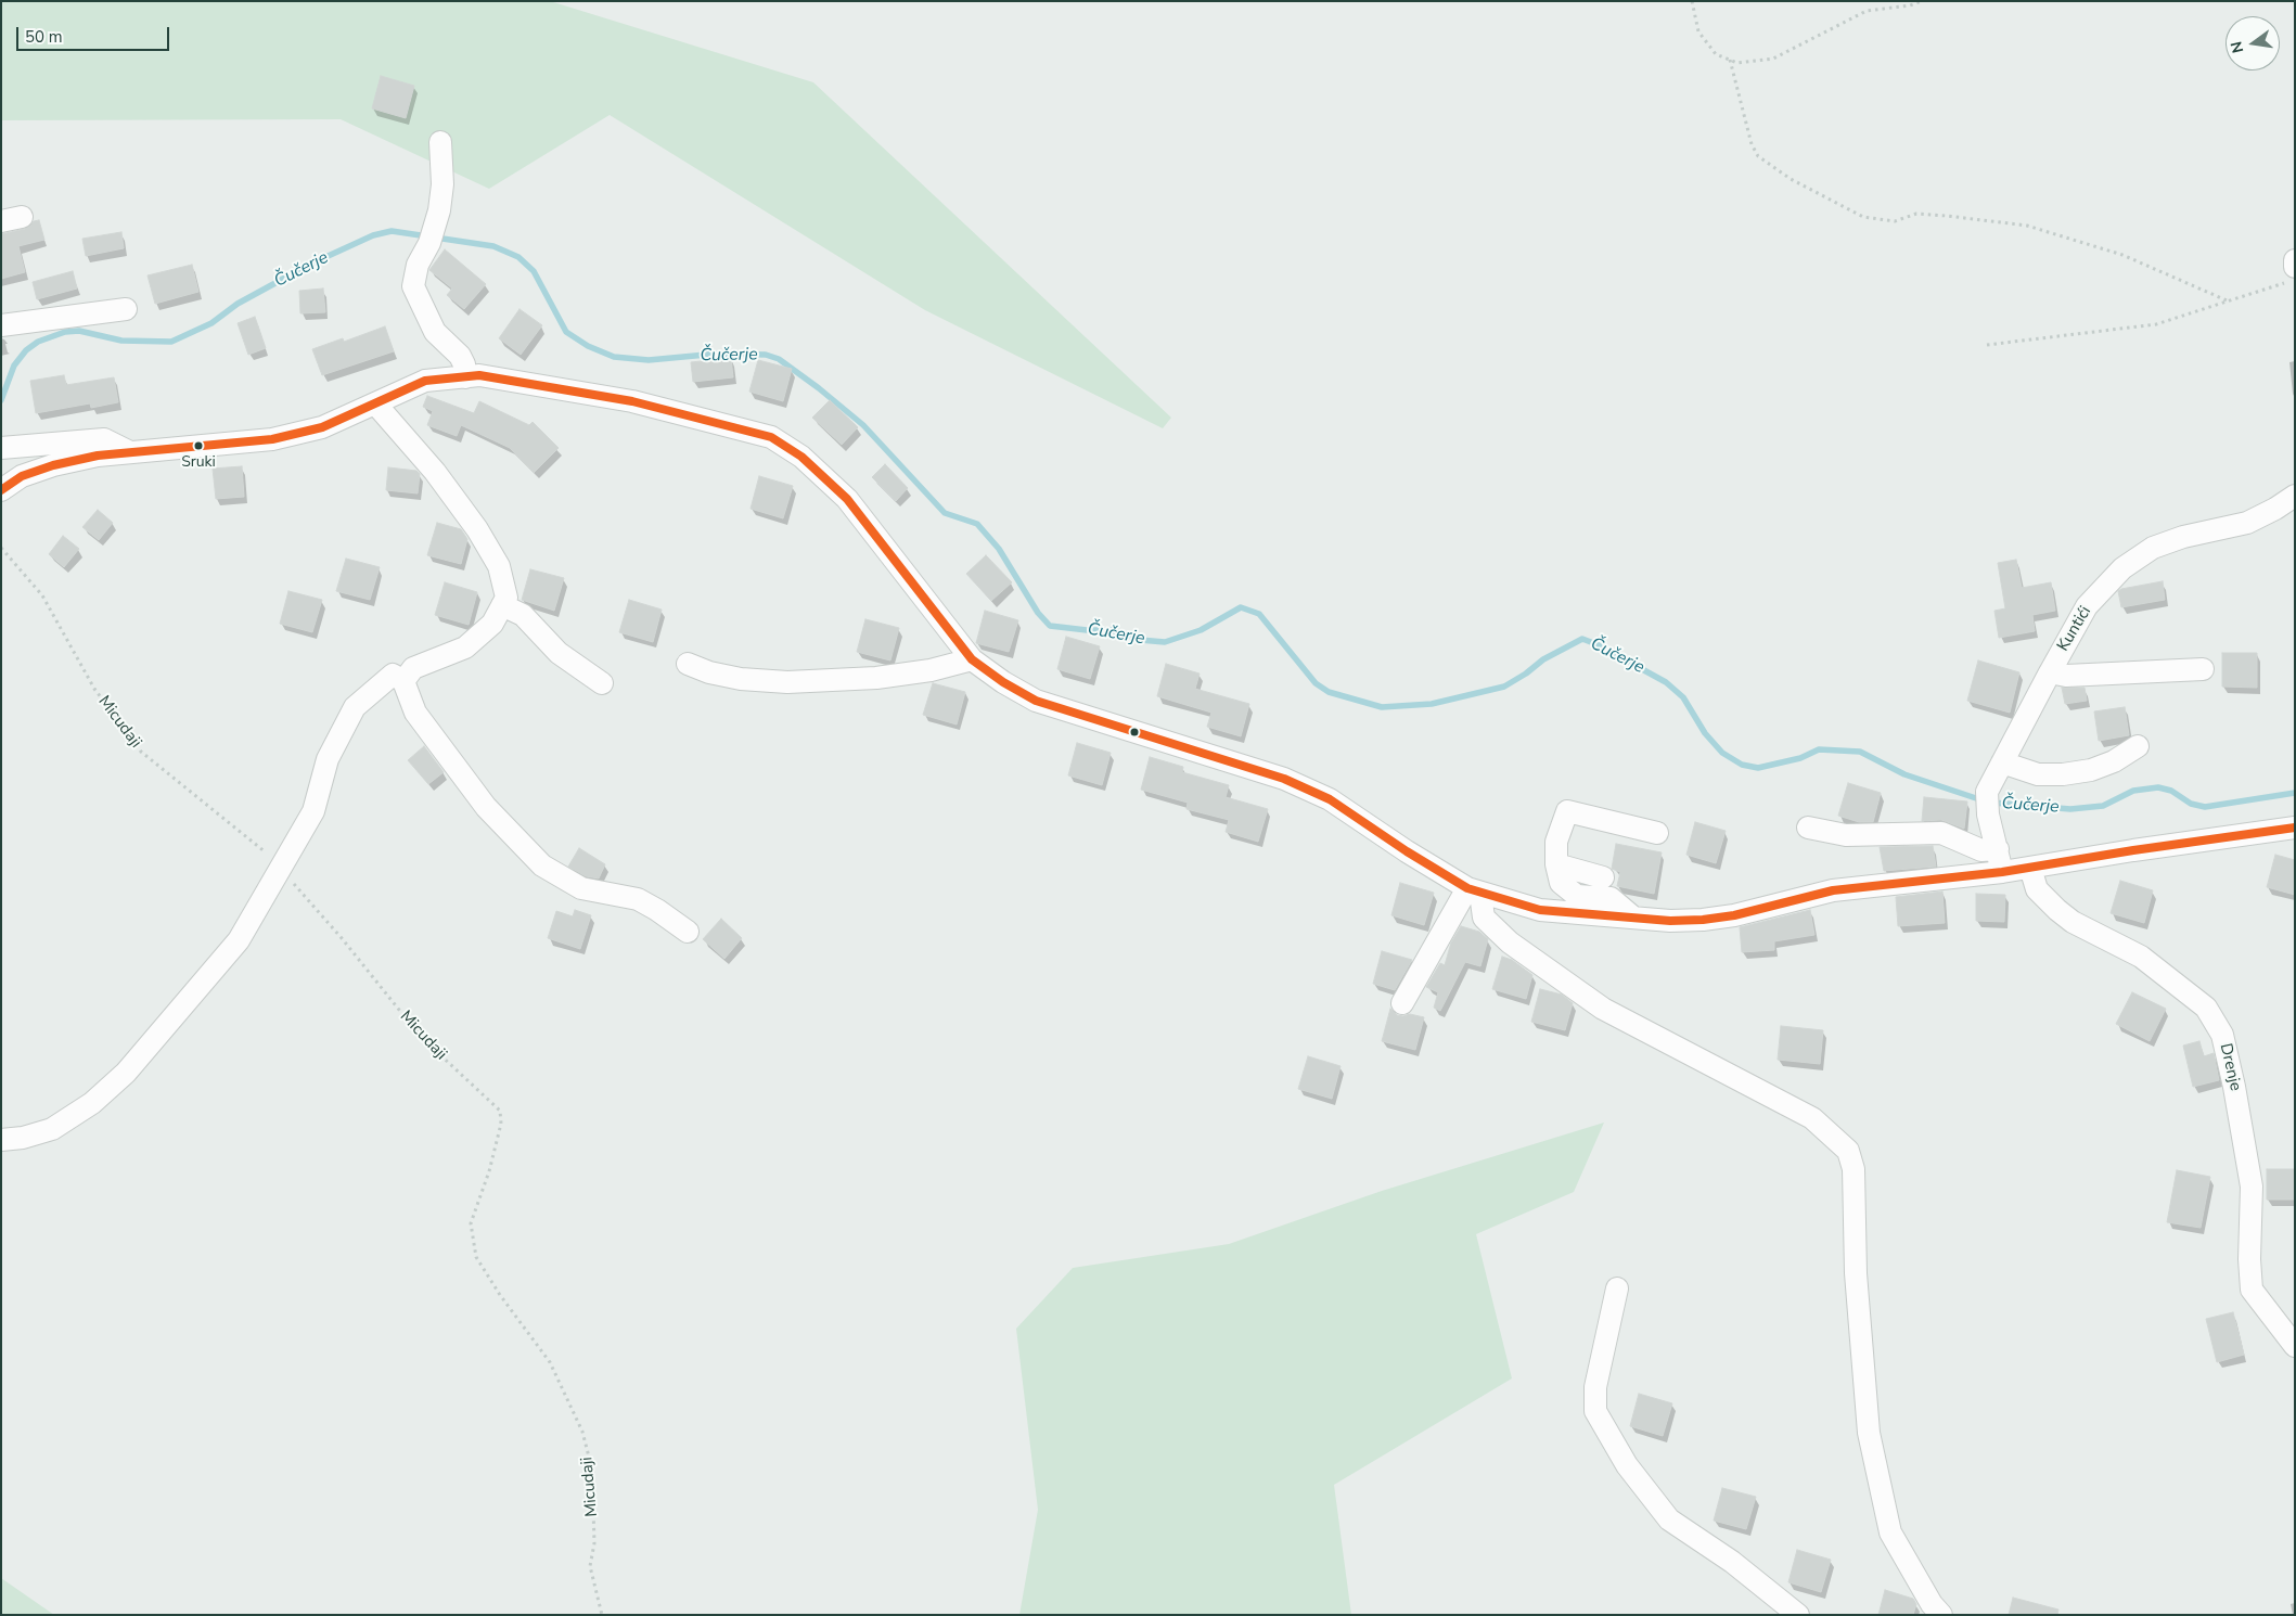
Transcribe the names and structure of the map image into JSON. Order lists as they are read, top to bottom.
{
  "streets": {
    "street": ["Kuntići", "Drenje"],
    "path": ["Micudaji"]
  },
  "water": ["Čučerje"],
  "places": ["Sruki"],
  "scale_bar": "50 m",
  "north": "left"
}
